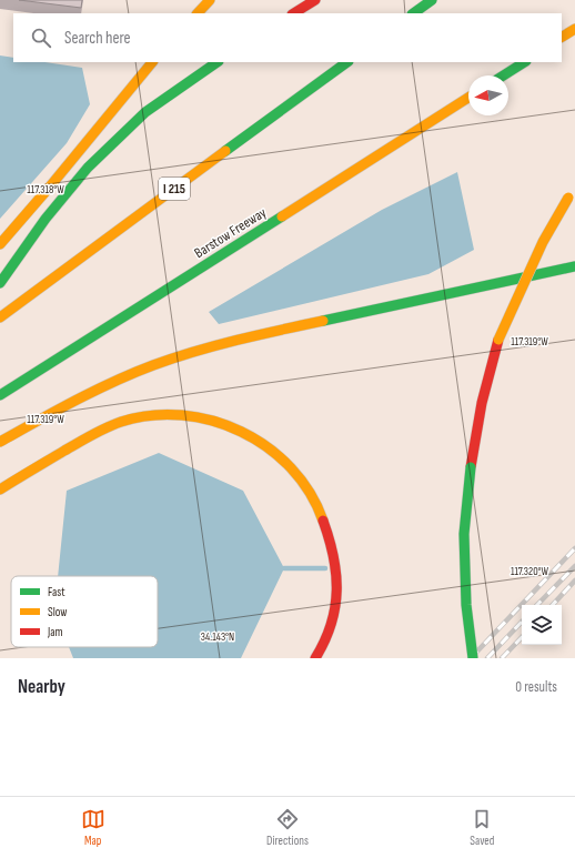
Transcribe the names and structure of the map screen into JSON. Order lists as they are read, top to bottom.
{
  "streets": {
    "highway": ["I 215", "Barstow Freeway"]
  },
  "legend": ["Fast", "Slow", "Jam"],
  "north": "left",
  "page": {
    "search": "Search here",
    "heading": ["Nearby", "0 results"],
    "nav": ["Map", "Directions", "Saved"]
  },
  "coordinates": [
    "117.318°W",
    "117.319°W",
    "117.320°W",
    "34.143°N"
  ]
}
